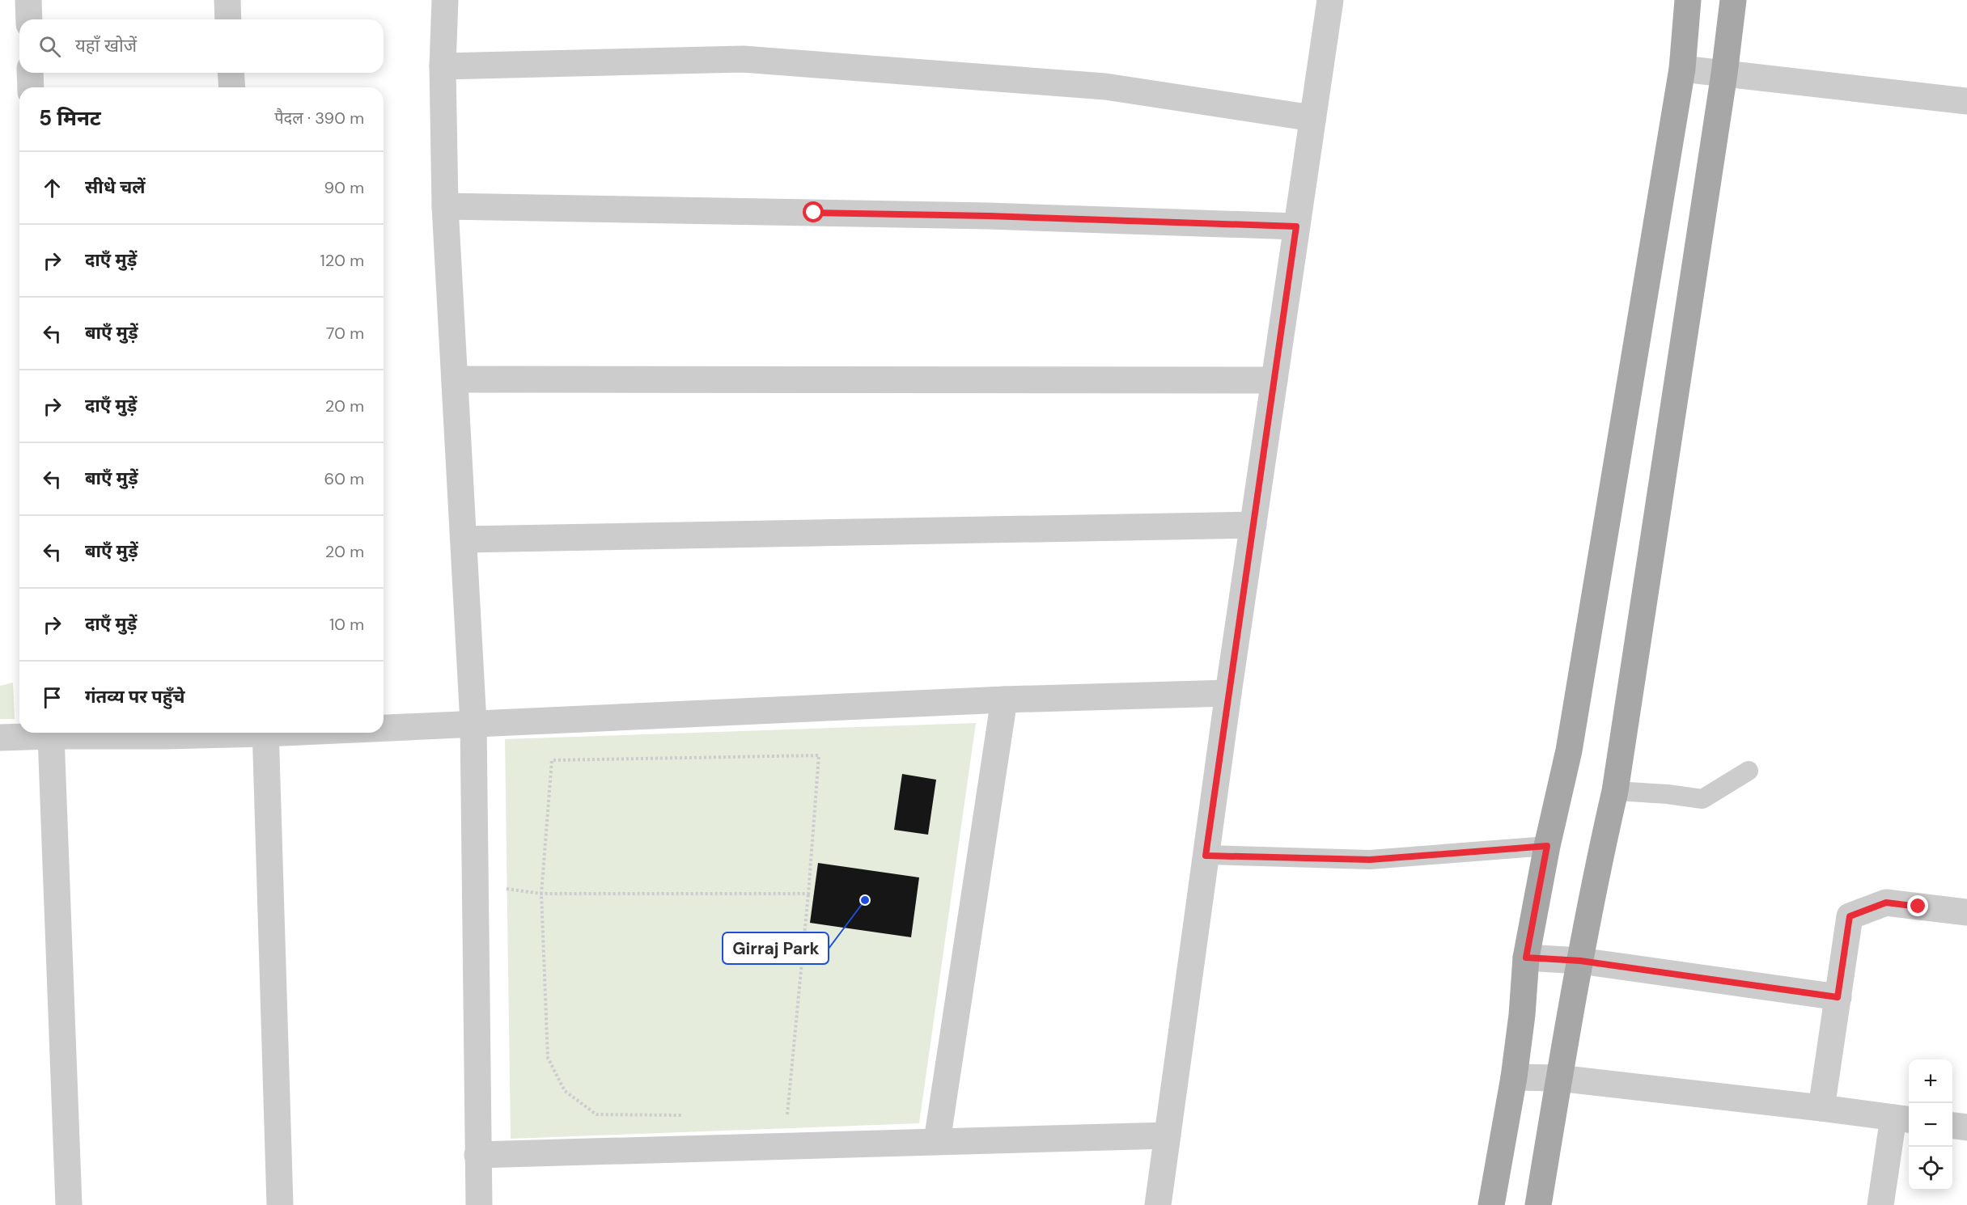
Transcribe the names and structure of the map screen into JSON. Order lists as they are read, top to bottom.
{
  "places": ["Girraj Park"],
  "page": {
    "search": "यहाँ खोजें",
    "heading": ["5 मिनट", "पैदल · 390 m"],
    "list": [
      ["सीधे चलें", "90 m"],
      ["दाएँ मुड़ें", "120 m"],
      ["बाएँ मुड़ें", "70 m"],
      ["दाएँ मुड़ें", "20 m"],
      ["बाएँ मुड़ें", "60 m"],
      ["बाएँ मुड़ें", "20 m"],
      ["दाएँ मुड़ें", "10 m"],
      "गंतव्य पर पहुँचे"
    ],
    "map_buttons": ["+", "−"]
  }
}
